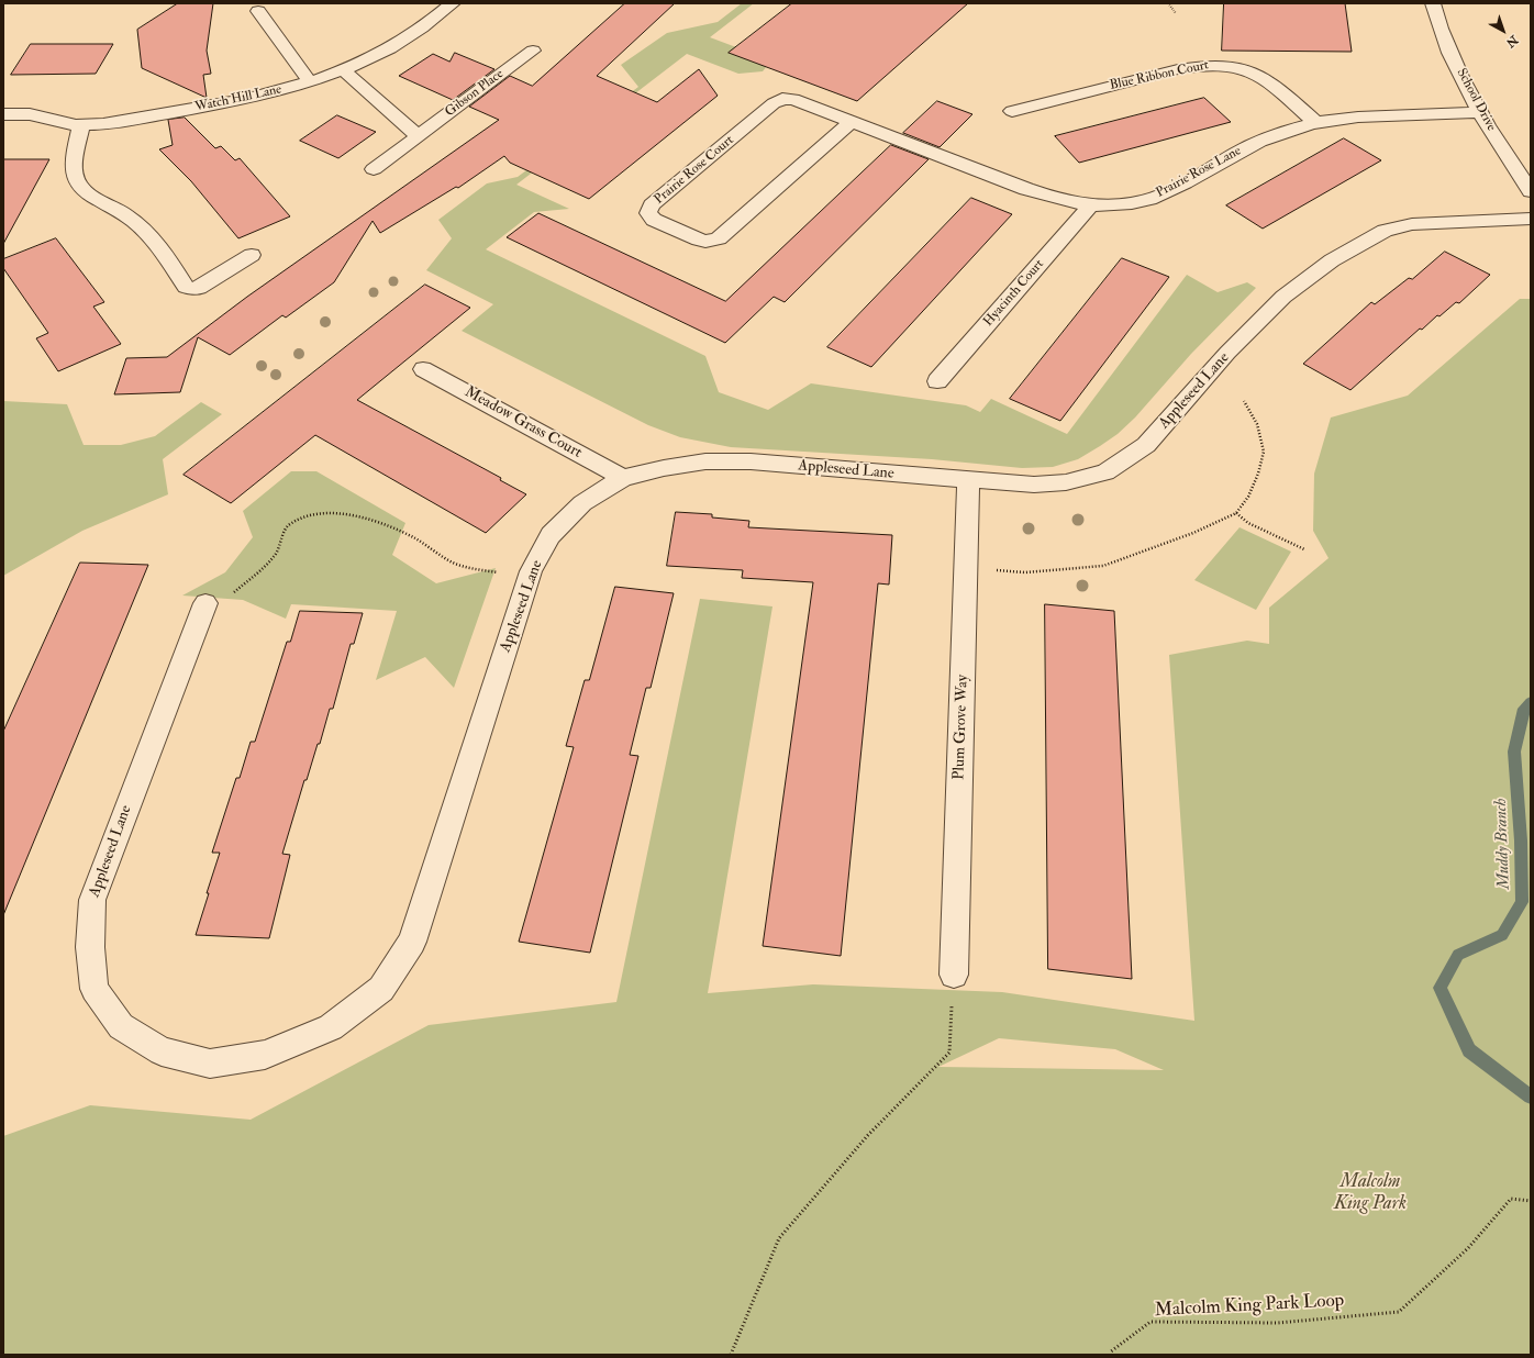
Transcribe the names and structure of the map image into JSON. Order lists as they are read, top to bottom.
{
  "streets": {
    "street": [
      "Blue Ribbon Court",
      "Gibson Place",
      "Watch Hill Lane",
      "School Drive",
      "Prairie Rose Court",
      "Prairie Rose Lane",
      "Hyacinth Court",
      "Appleseed Lane",
      "Meadow Grass Court",
      "Plum Grove Way"
    ],
    "path": ["Malcolm King Park Loop"]
  },
  "crossings": [
    ["Blue Ribbon Court", "Prairie Rose Lane"],
    ["School Drive", "Prairie Rose Lane"],
    ["Prairie Rose Court", "Prairie Rose Lane"],
    ["Prairie Rose Lane", "Hyacinth Court"],
    ["Appleseed Lane", "Meadow Grass Court"],
    ["Appleseed Lane", "Plum Grove Way"]
  ],
  "water": ["Muddy Branch"],
  "parks": ["Malcolm King Park"],
  "north": "bottom right"
}
